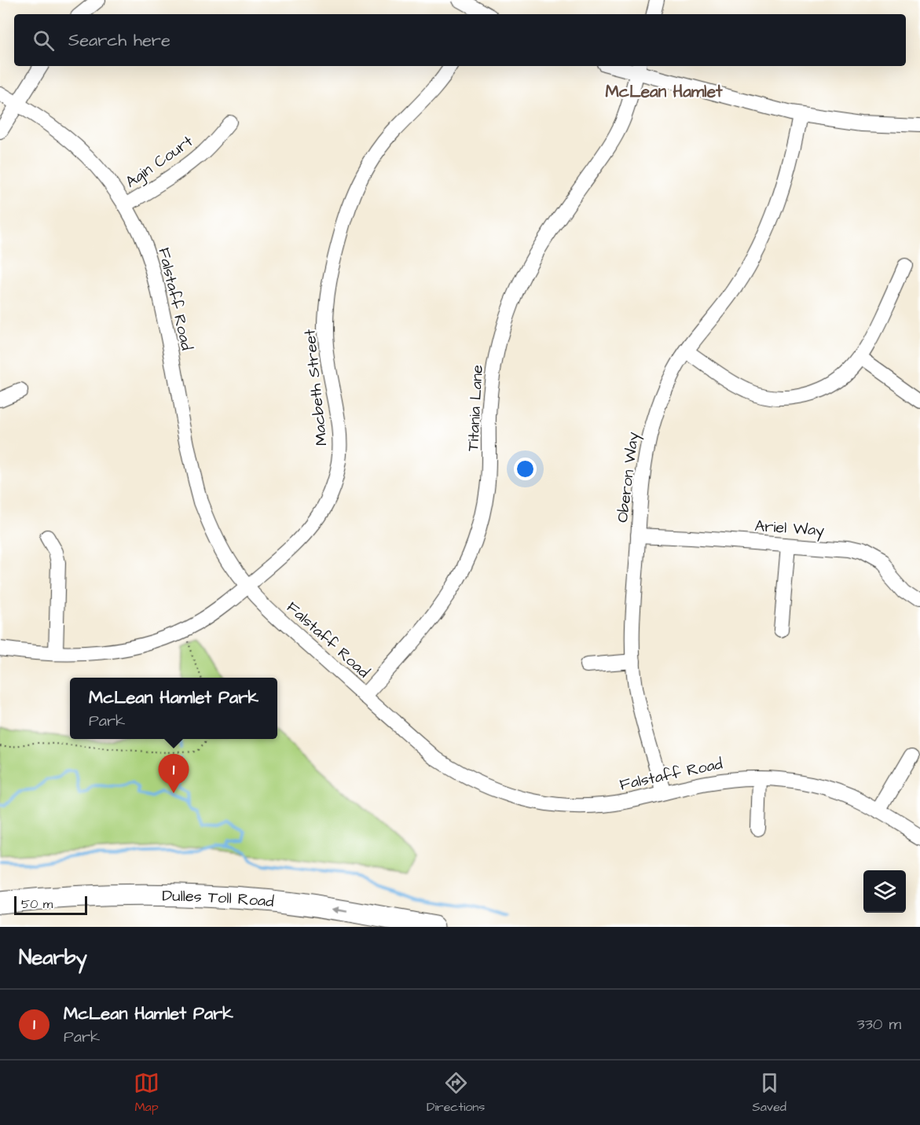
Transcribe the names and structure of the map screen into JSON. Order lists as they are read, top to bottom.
{
  "streets": {
    "highway": ["Dulles Toll Road"],
    "street": [
      "Agin Court",
      "Falstaff Road",
      "Macbeth Street",
      "Titania Lane",
      "Oberon Way",
      "Ariel Way"
    ]
  },
  "crossings": [
    ["Agin Court", "Falstaff Road"],
    ["Falstaff Road", "Macbeth Street"],
    ["Falstaff Road", "Titania Lane"],
    ["Falstaff Road", "Oberon Way"],
    ["Oberon Way", "Ariel Way"]
  ],
  "one_way": ["Dulles Toll Road"],
  "districts": ["McLean Hamlet"],
  "scale_bar": "50 m",
  "page": {
    "search": "Search here",
    "popup": ["McLean Hamlet Park", "Park"],
    "pins": "1",
    "scale": "50 m",
    "heading": "Nearby",
    "list": [
      {
        "mark": "1",
        "name": "McLean Hamlet Park",
        "note": "Park",
        "value": "330 m"
      }
    ],
    "nav": ["Map", "Directions", "Saved"]
  }
}
